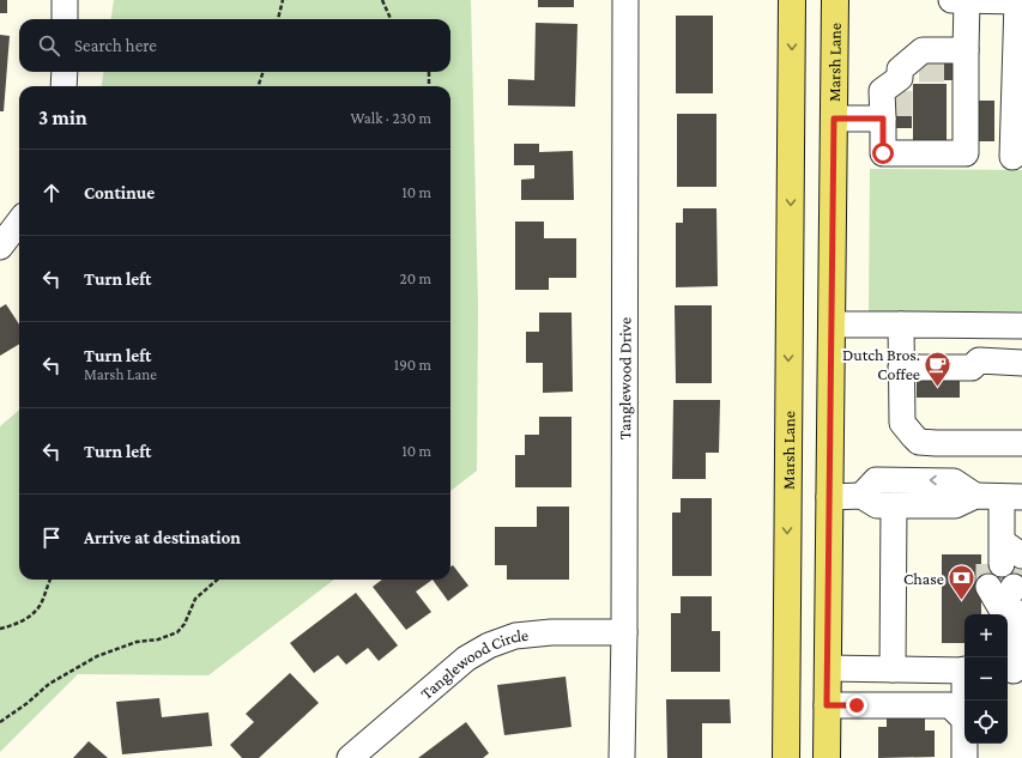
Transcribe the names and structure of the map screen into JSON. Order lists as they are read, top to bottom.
{
  "streets": {
    "main road": ["Marsh Lane"],
    "street": ["Tanglewood Drive", "Tanglewood Circle"]
  },
  "crossings": [
    ["Tanglewood Drive", "Tanglewood Circle"]
  ],
  "places": {
    "cafe": ["Dutch Bros. Coffee"],
    "bank": ["Chase"]
  },
  "page": {
    "search": "Search here",
    "heading": ["3 min", "Walk · 230 m"],
    "list": [
      ["Continue", "10 m"],
      ["Turn left", "20 m"],
      ["Turn left", "Marsh Lane", "190 m"],
      ["Turn left", "10 m"],
      "Arrive at destination"
    ],
    "map_buttons": ["+", "−"]
  }
}
